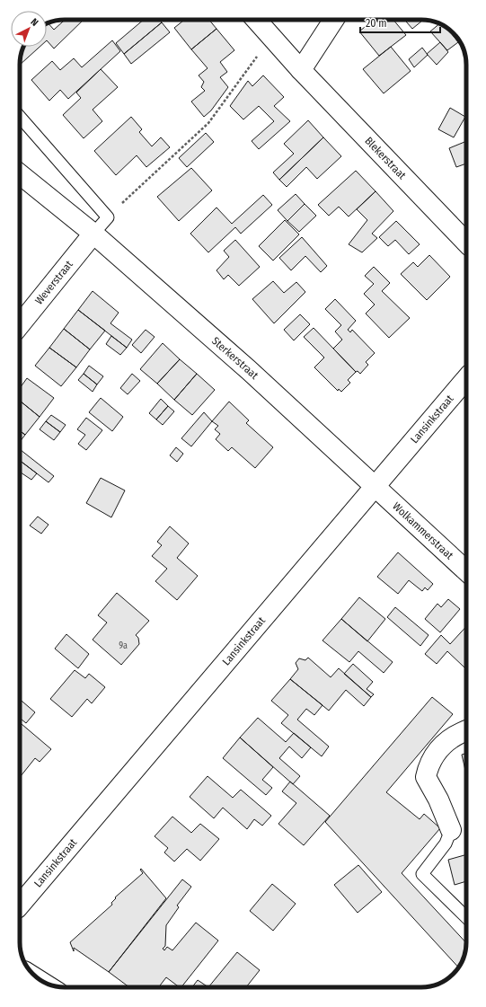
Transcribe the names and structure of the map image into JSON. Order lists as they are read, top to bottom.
{
  "streets": {
    "street": [
      "Blekerstraat",
      "Weverstraat",
      "Sterkerstraat",
      "Lansinkstraat",
      "Wolkammerstraat"
    ]
  },
  "crossings": [
    ["Weverstraat", "Sterkerstraat"],
    ["Sterkerstraat", "Lansinkstraat"],
    ["Sterkerstraat", "Wolkammerstraat"],
    ["Lansinkstraat", "Wolkammerstraat"]
  ],
  "house_numbers": ["9a"],
  "scale_bar": "20 m",
  "north": "top right"
}
